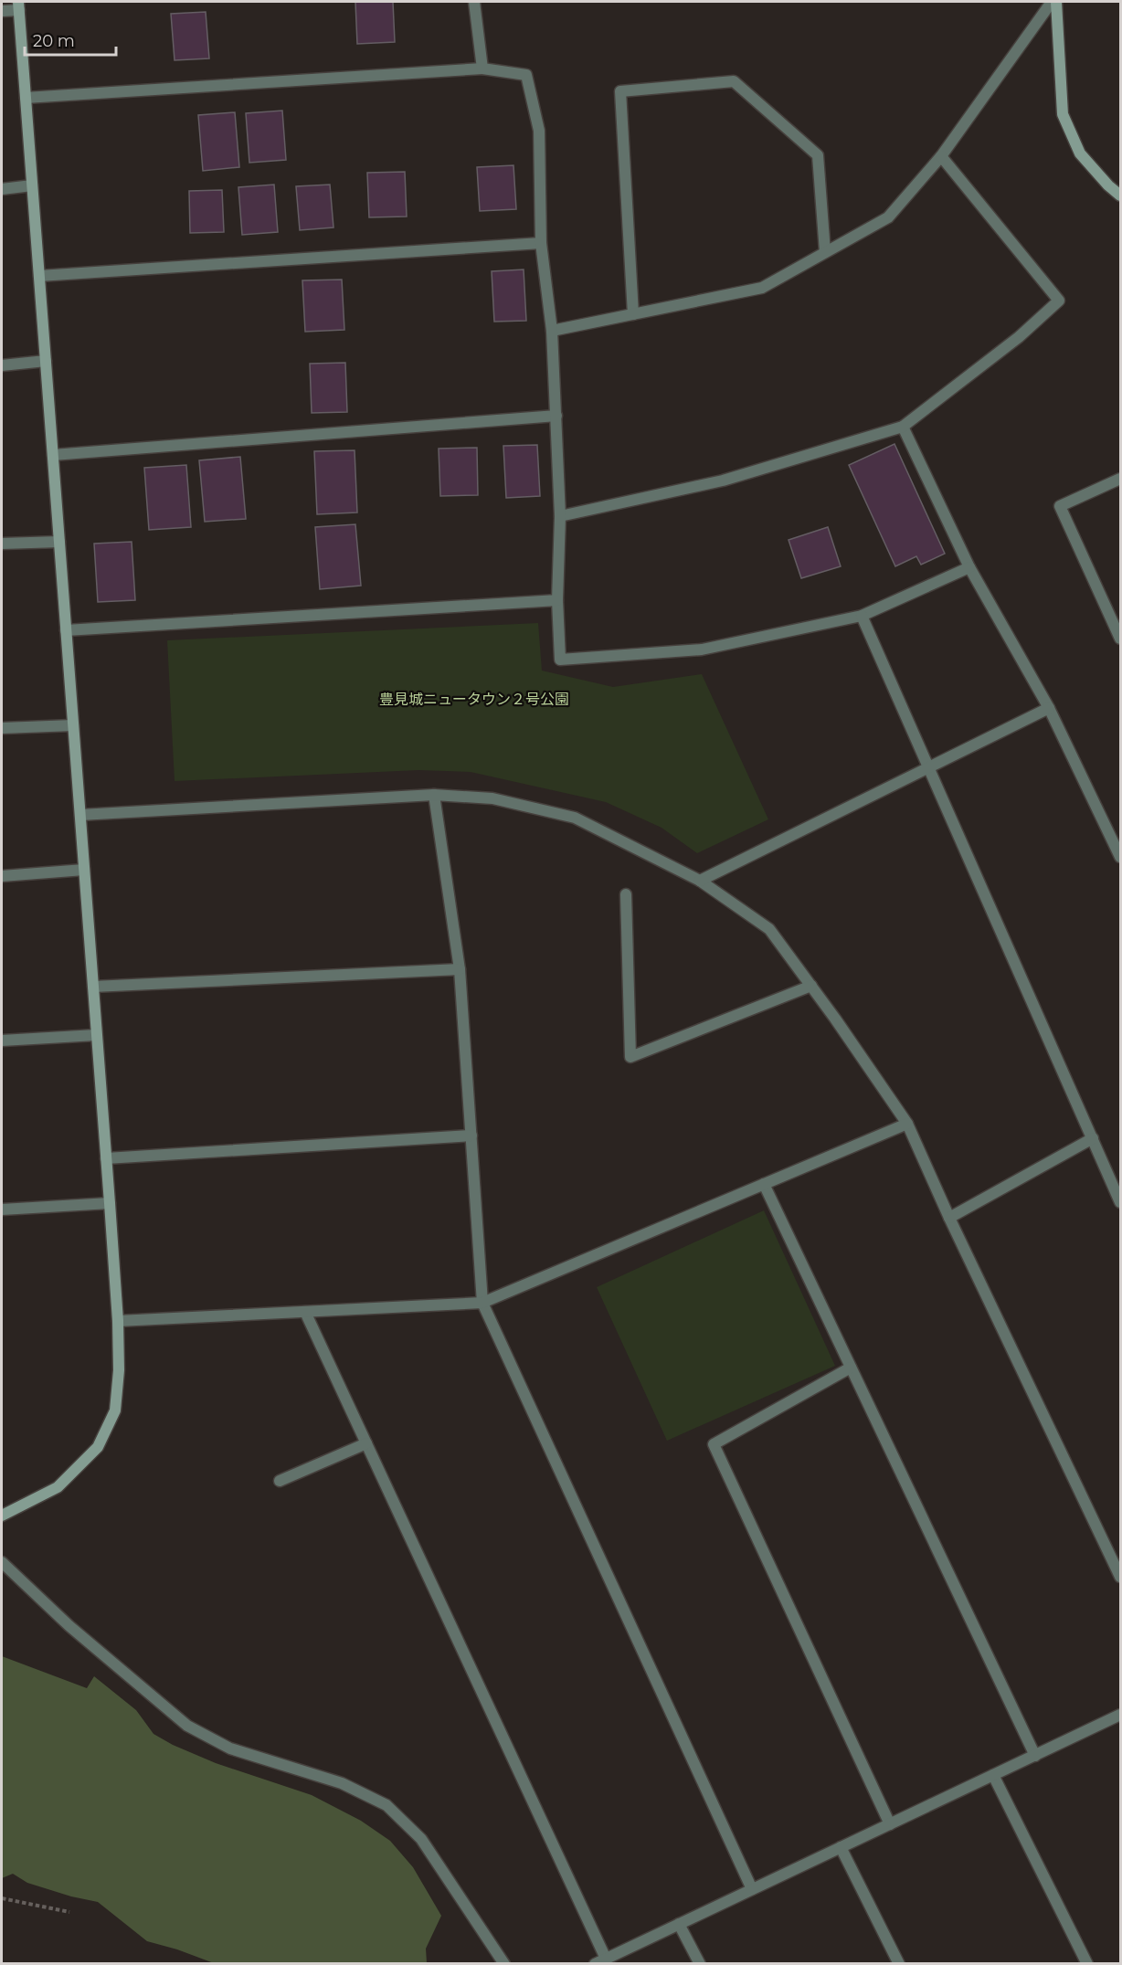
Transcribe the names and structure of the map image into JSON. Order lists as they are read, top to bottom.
{
  "parks": ["豊見城ニュータウン２号公園"],
  "scale_bar": "20 m"
}
